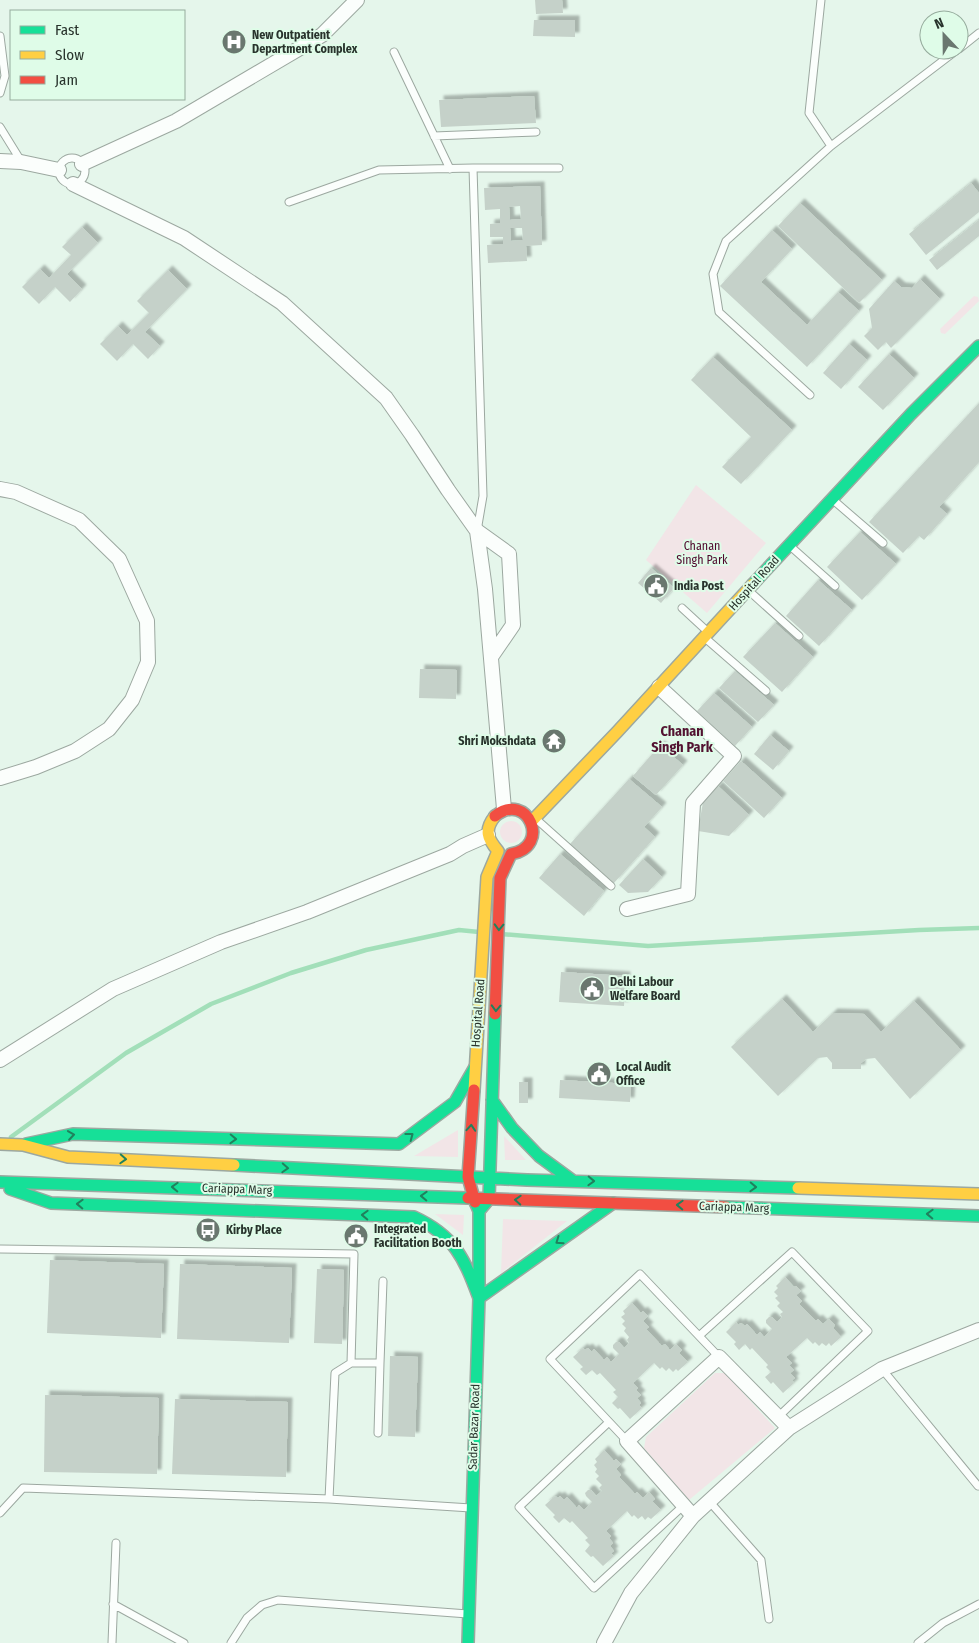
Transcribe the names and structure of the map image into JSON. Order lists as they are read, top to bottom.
{
  "streets": {
    "main road": ["Hospital Road", "Cariappa Marg", "Sadar Bazar Road"]
  },
  "crossings": [
    ["Hospital Road", "Cariappa Marg"],
    ["Hospital Road", "Sadar Bazar Road"],
    ["Cariappa Marg", "Sadar Bazar Road"]
  ],
  "districts": ["Chanan Singh Park"],
  "parks": ["Chanan Singh Park"],
  "places": {
    "hospital": ["New Outpatient Department Complex"],
    "public building": [
      "India Post",
      "Delhi Labour Welfare Board",
      "Local Audit Office",
      "Integrated Facilitation Booth"
    ],
    "temple": ["Shri Mokshdata"],
    "bus stop": ["Kirby Place"]
  },
  "legend": ["Fast", "Slow", "Jam"],
  "north": "top"
}
